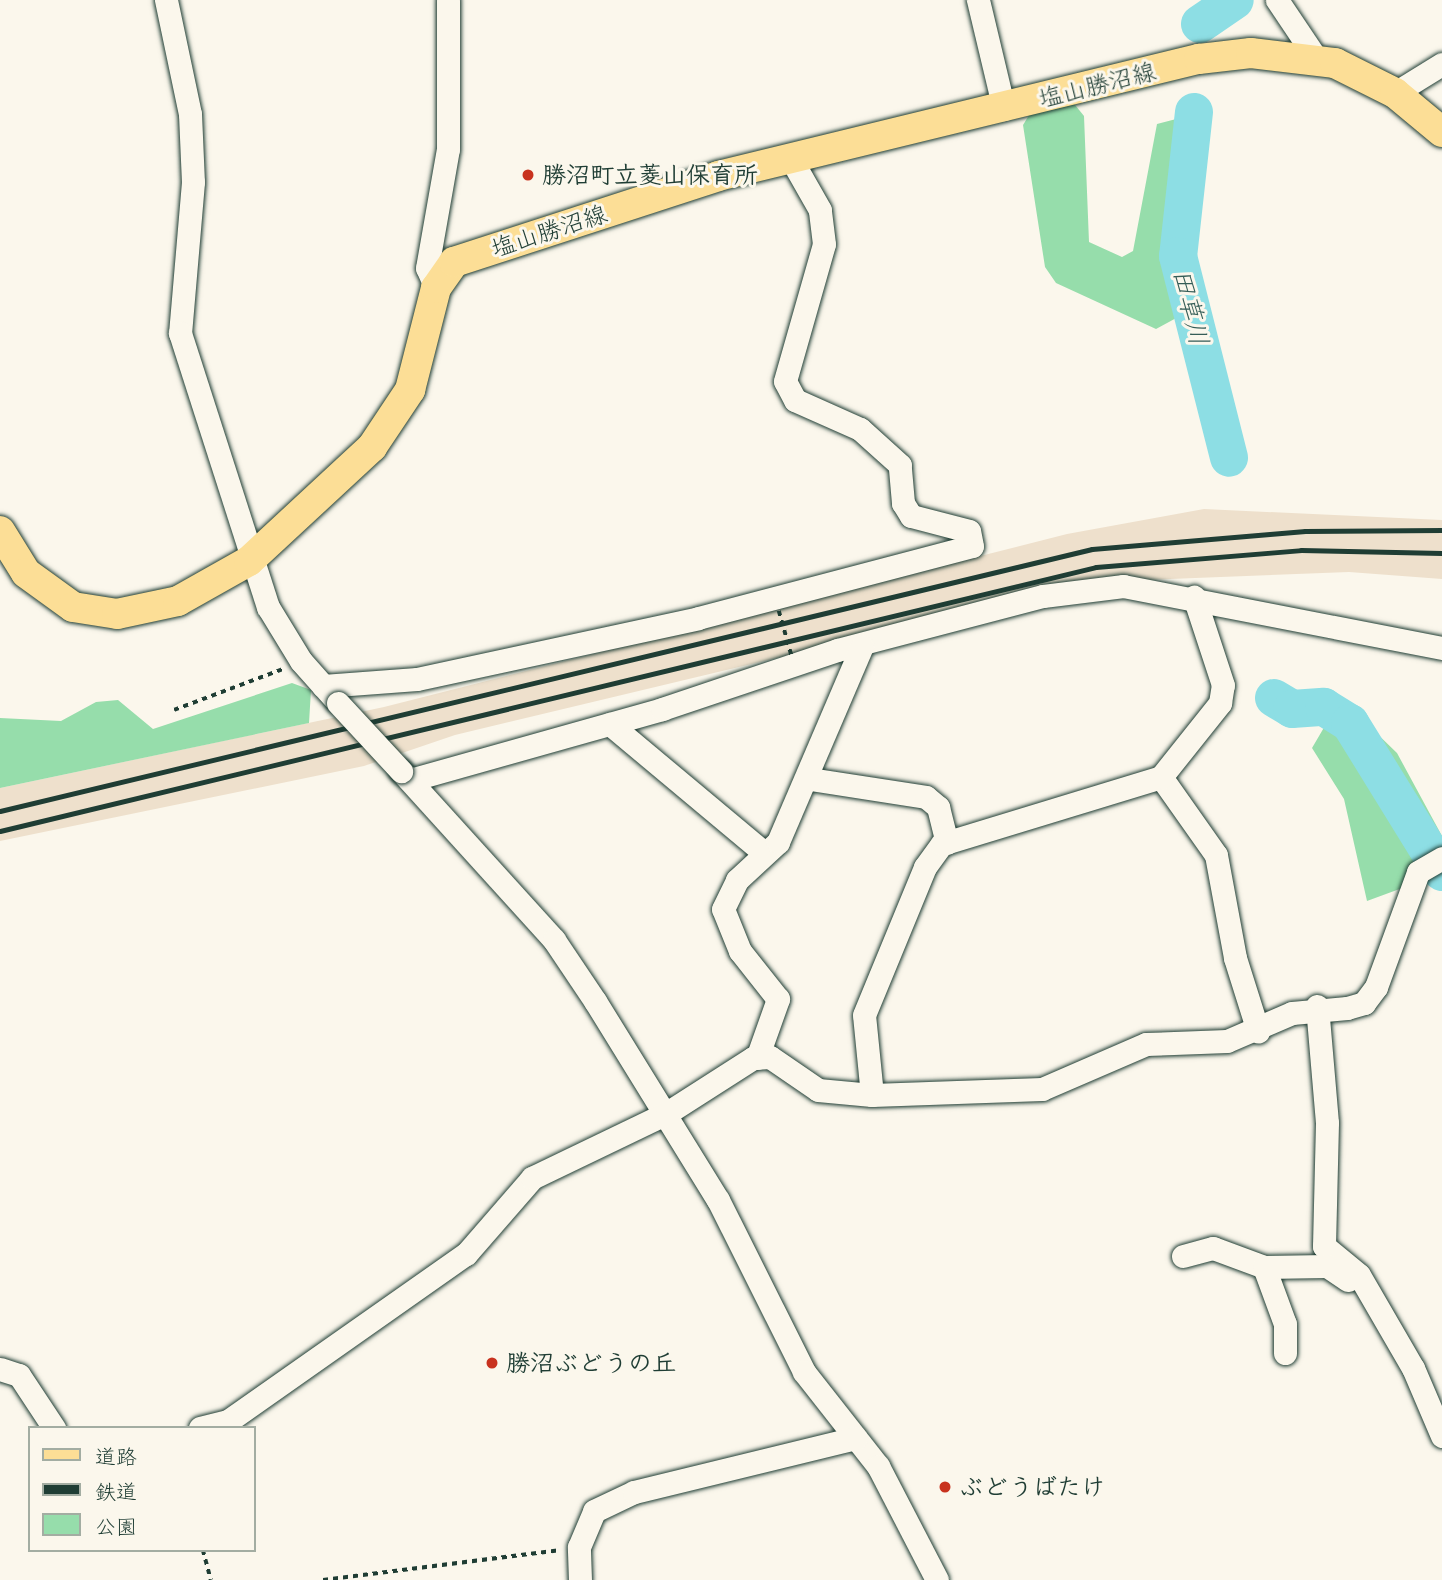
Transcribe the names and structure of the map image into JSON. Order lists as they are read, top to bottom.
{
  "streets": {
    "main road": ["塩山勝沼線"]
  },
  "water": ["田草川"],
  "places": ["勝沼町立菱山保育所", "勝沼ぶどうの丘", "ぶどうばたけ"],
  "legend": ["道路", "鉄道", "公園"]
}
